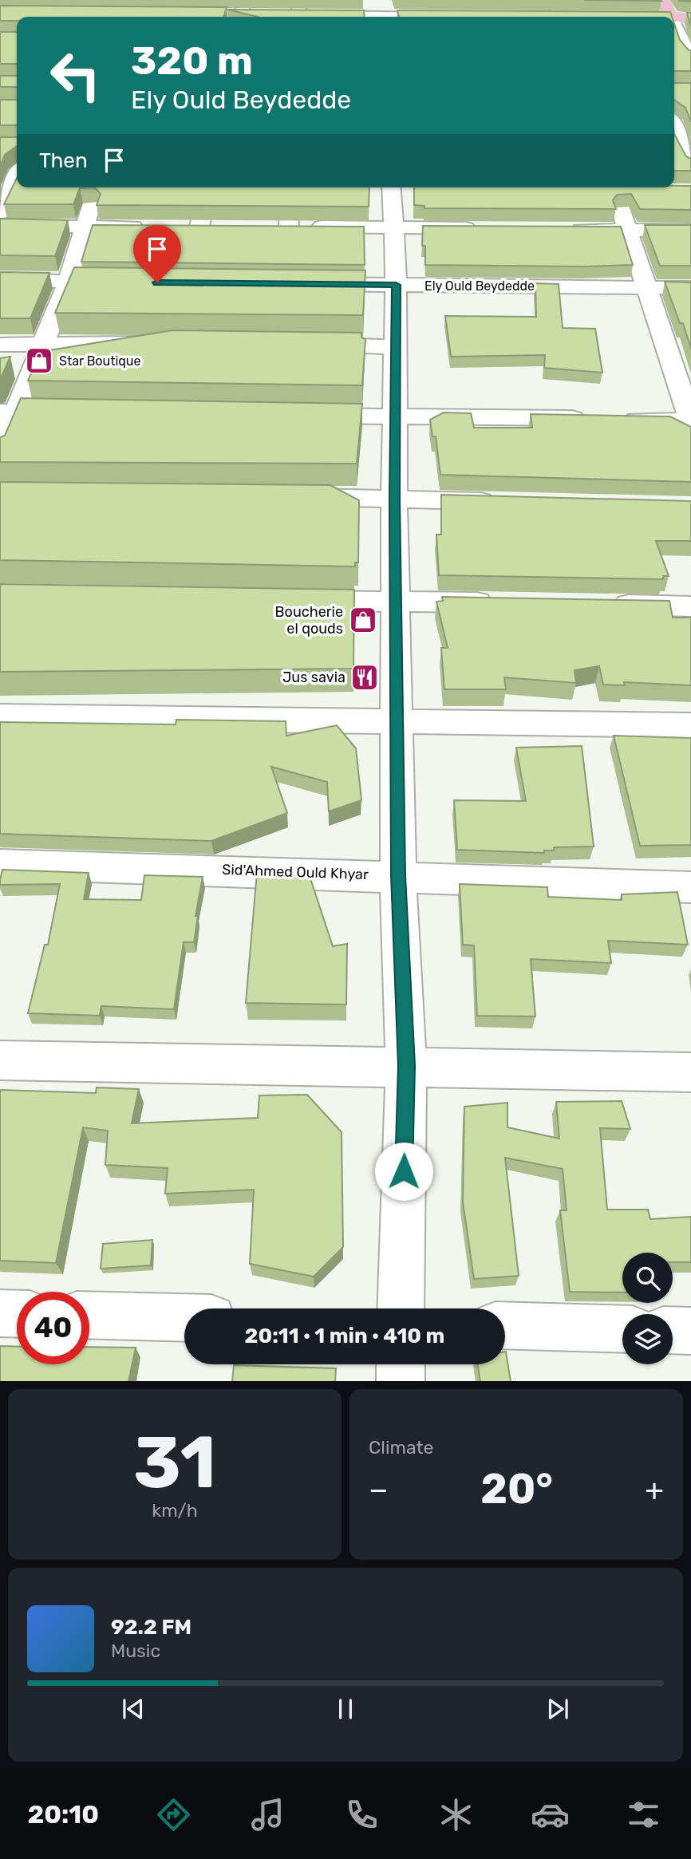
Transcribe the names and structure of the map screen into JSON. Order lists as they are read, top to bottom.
{
  "streets": {
    "street": ["Ely Ould Beydedde", "Sid'Ahmed Ould Khyar"]
  },
  "places": {
    "shop": ["Star Boutique", "Boucherie el qouds"],
    "restaurant": ["Jus savia"]
  },
  "page": {
    "turn": ["320 m", "Ely Ould Beydedde"],
    "then": "Then",
    "limit": "40",
    "trip": "20:11 · 1 min · 410 m",
    "tile": [
      ["31", "km/h"],
      "Climate"
    ],
    "heat": ["−", "20°", "+"],
    "song": ["92.2 FM", "Music"],
    "tabs": "20:10"
  }
}
